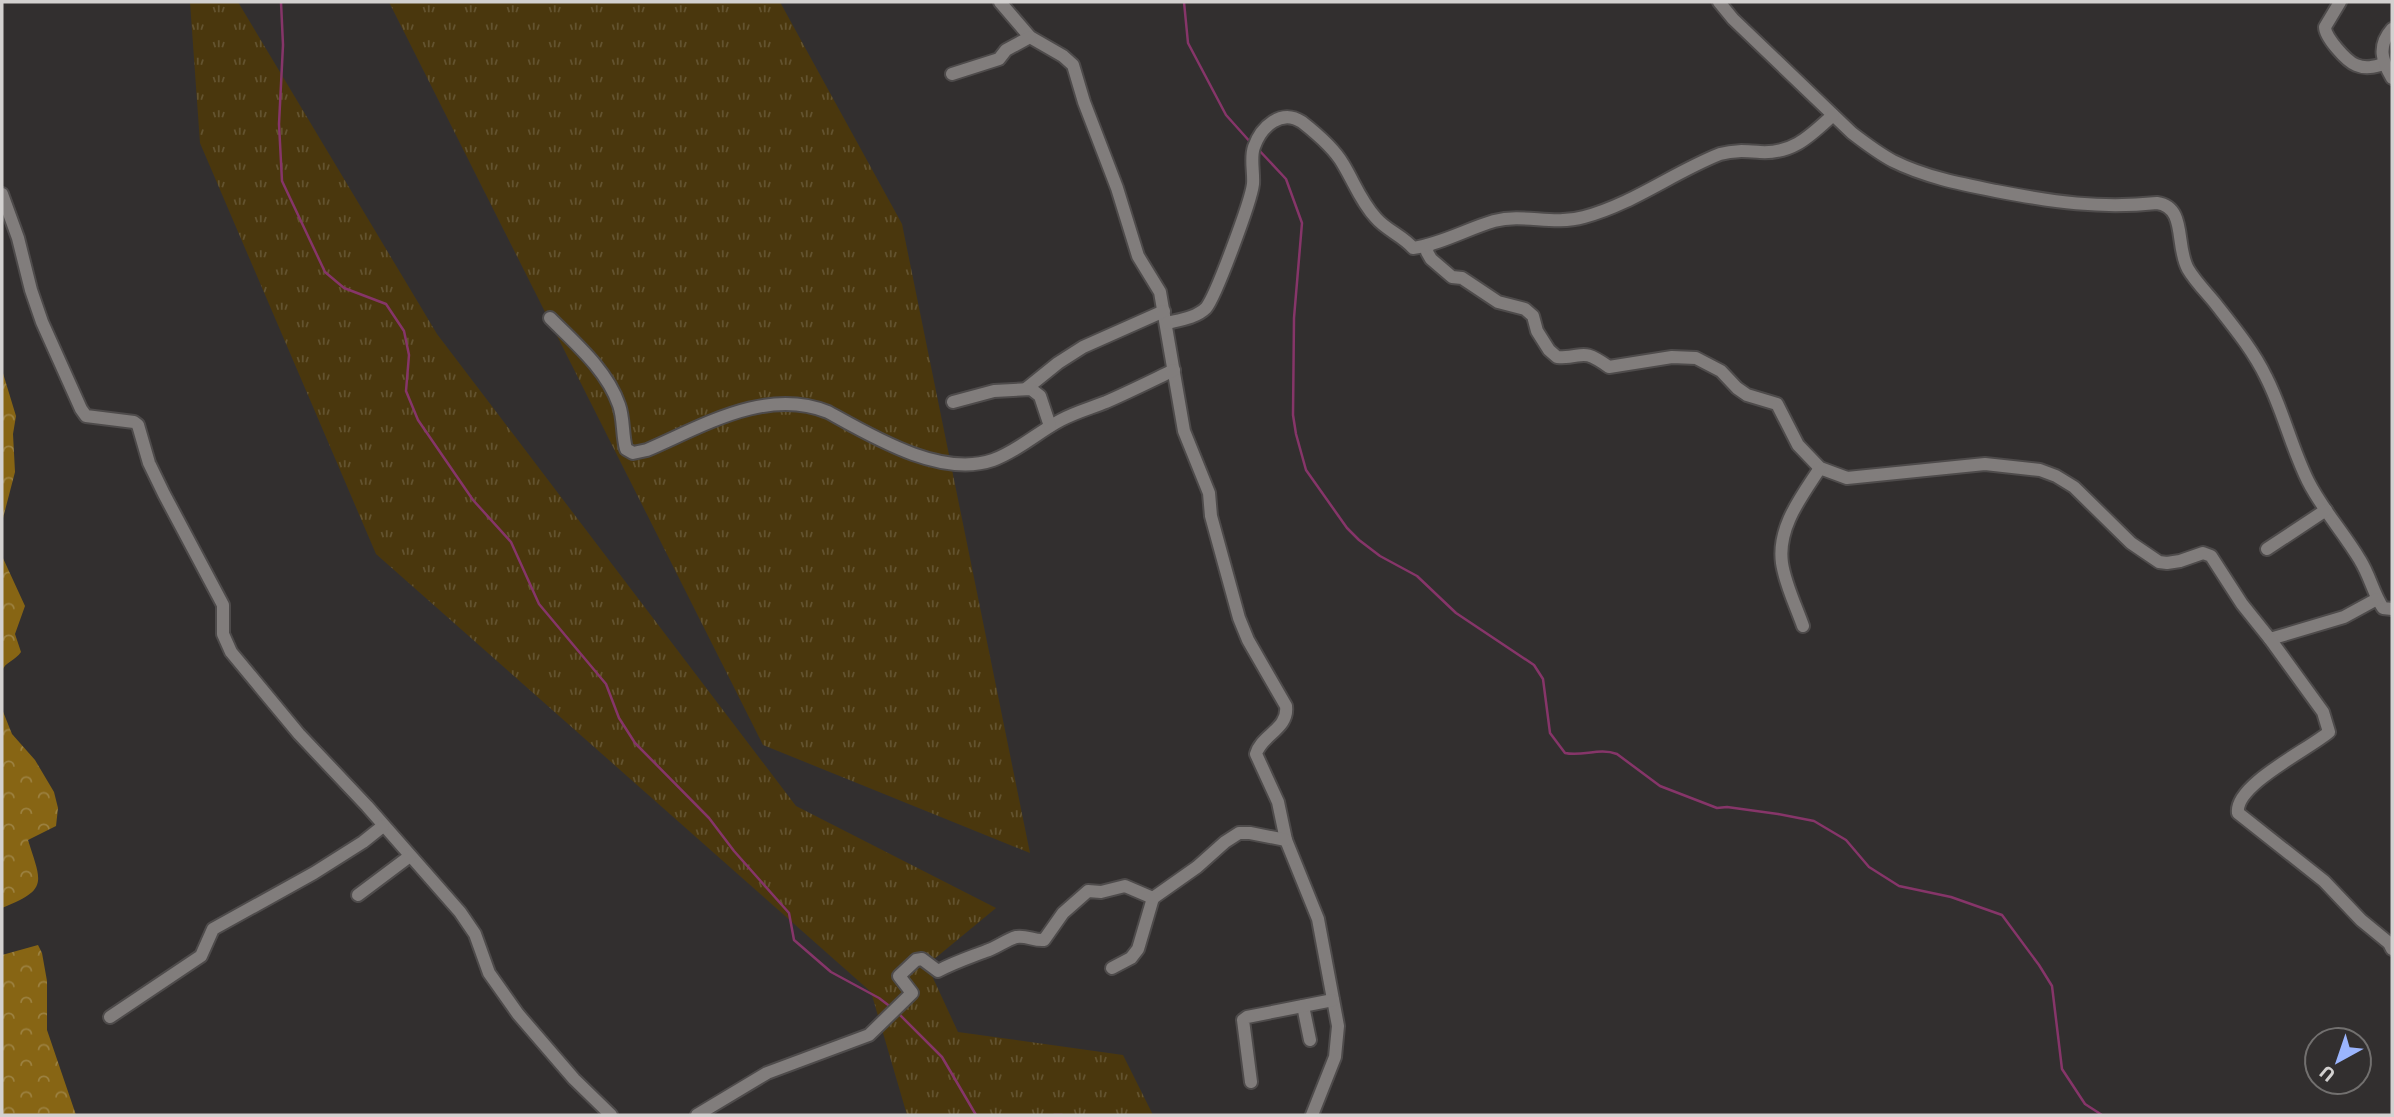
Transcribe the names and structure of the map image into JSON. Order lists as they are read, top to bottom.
{
  "north": "bottom left"
}
